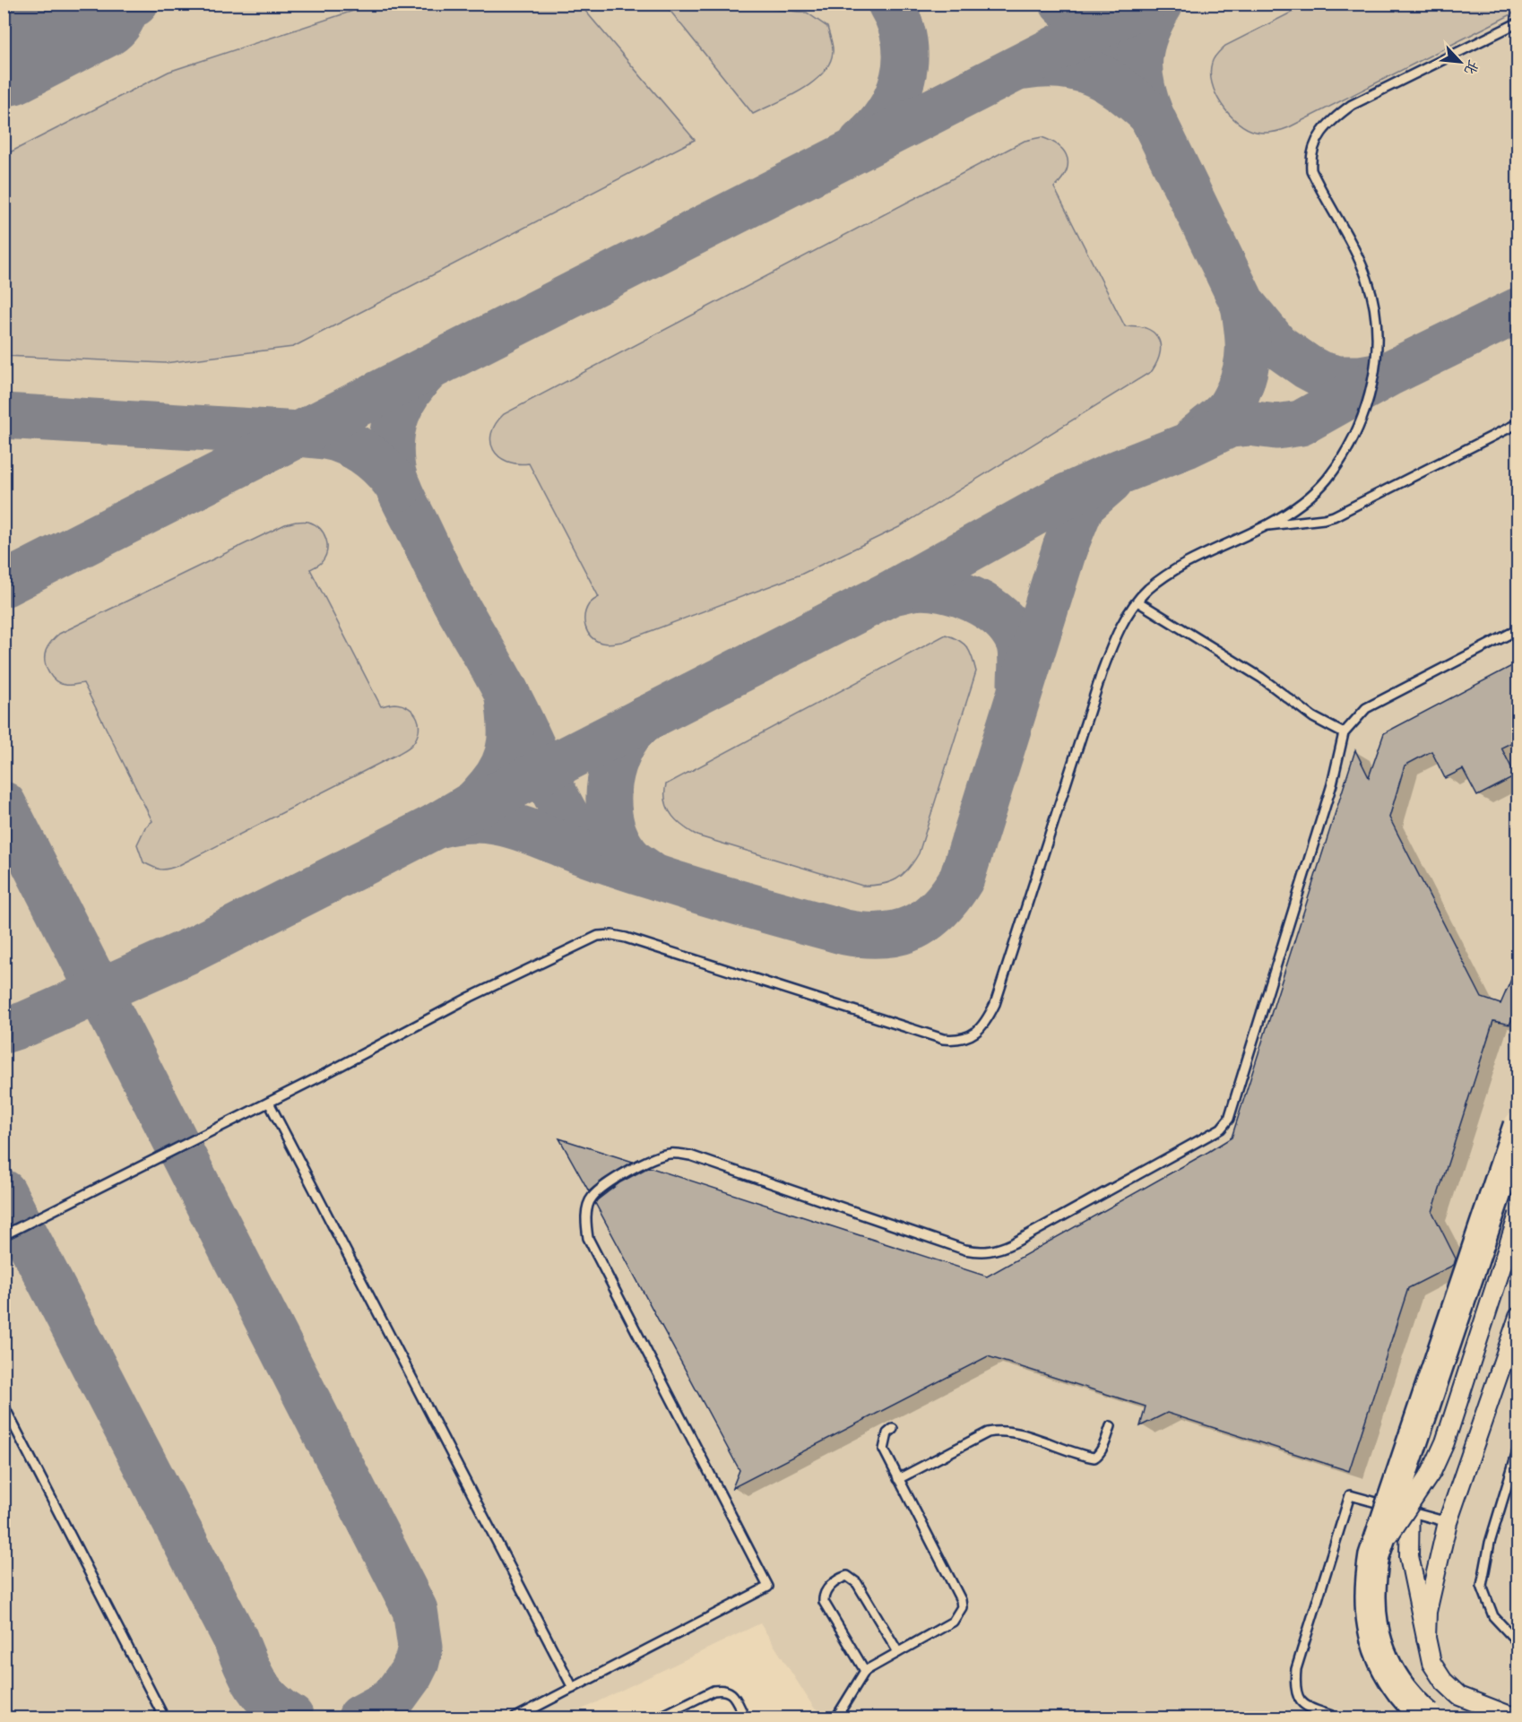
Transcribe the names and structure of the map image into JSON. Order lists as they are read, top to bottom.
{
  "north": "bottom right"
}
